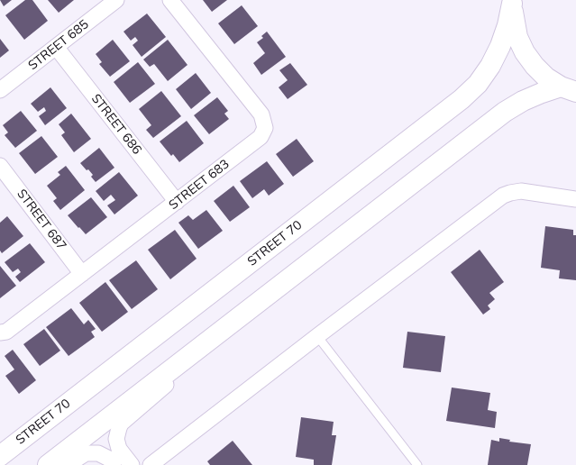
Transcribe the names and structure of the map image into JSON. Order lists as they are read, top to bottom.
{
  "streets": {
    "main road": ["STREET 70"],
    "street": [
      "STREET 685",
      "STREET 686",
      "STREET 683",
      "STREET 687"
    ]
  },
  "crossings": [
    ["STREET 685", "STREET 686"],
    ["STREET 686", "STREET 683"],
    ["STREET 683", "STREET 687"]
  ]
}
